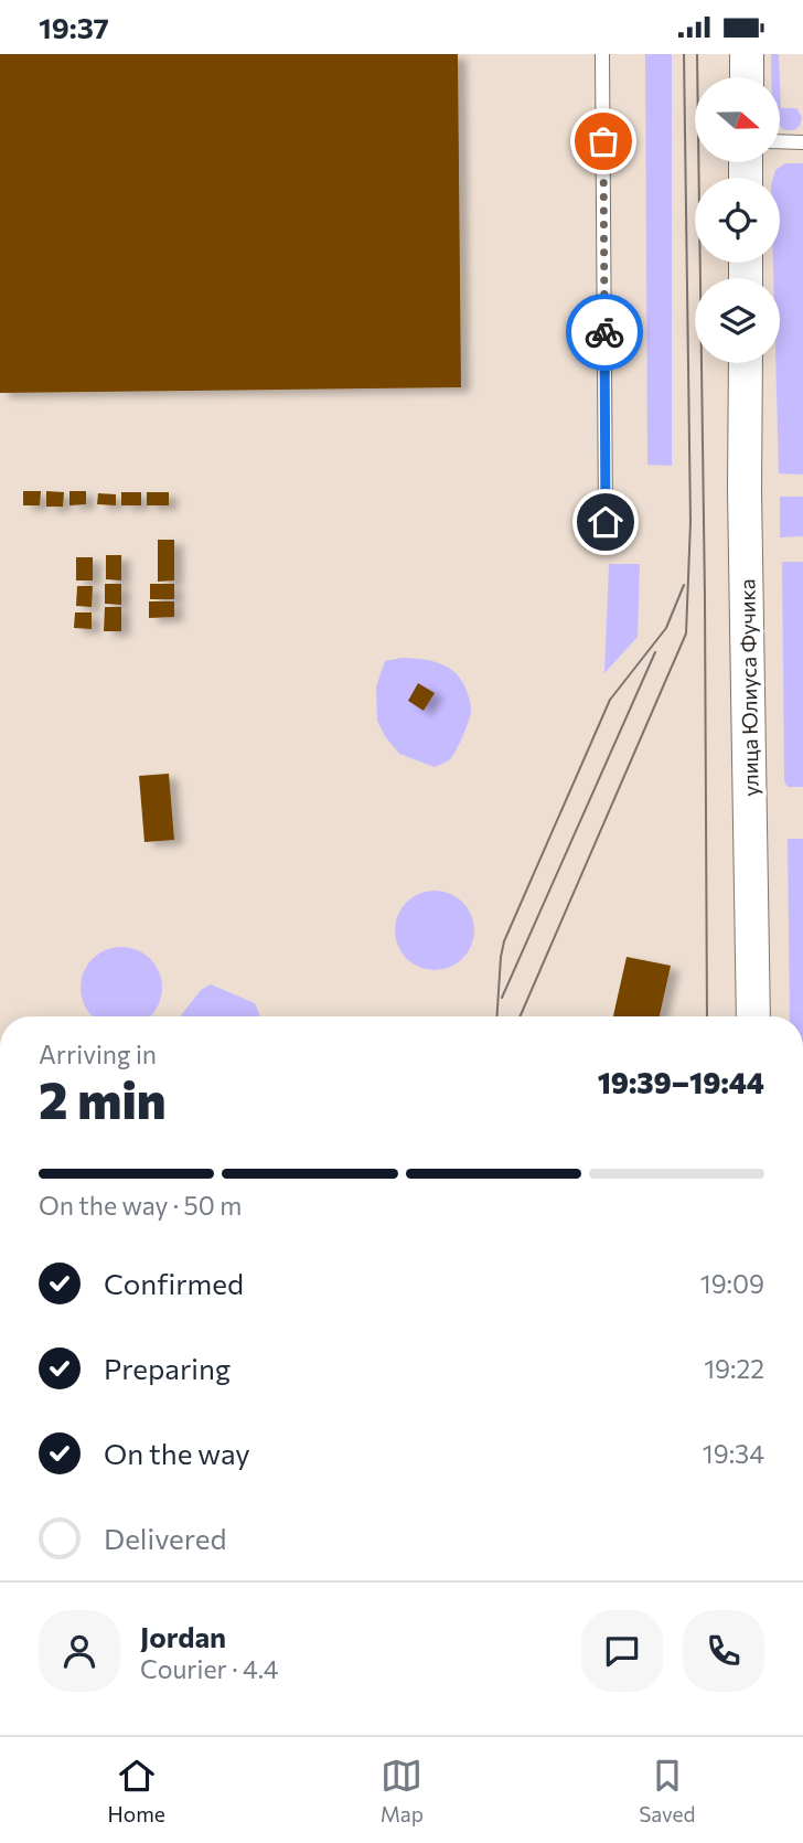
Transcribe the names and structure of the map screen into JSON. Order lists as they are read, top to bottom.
{
  "streets": {
    "street": ["улица Юлиуса Фучика"]
  },
  "north": "right",
  "page": {
    "status": "19:37",
    "heading": ["2 min", "Arriving in", "19:39–19:44"],
    "panel": ["Jordan", "Courier · 4.4"],
    "bar": "On the way · 50 m",
    "list": [
      ["Confirmed", "19:09"],
      ["Preparing", "19:22"],
      ["On the way", "19:34"],
      "Delivered"
    ],
    "tabs": ["Home", "Map", "Saved"]
  }
}
